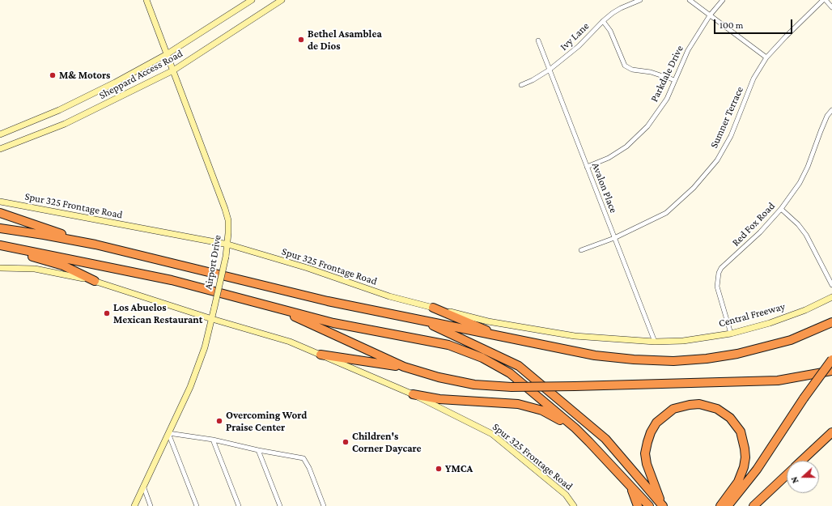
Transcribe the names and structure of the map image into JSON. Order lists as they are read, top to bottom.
{
  "streets": {
    "main road": [
      "Sheppard Access Road",
      "Spur 325 Frontage Road",
      "Airport Drive",
      "Central Freeway"
    ],
    "street": [
      "Ivy Lane",
      "Parkdale Drive",
      "Sumner Terrace",
      "Avalon Place",
      "Red Fox Road"
    ]
  },
  "crossings": [
    ["Ivy Lane", "Avalon Place"],
    ["Parkdale Drive", "Avalon Place"],
    ["Sheppard Access Road", "Airport Drive"],
    ["Sumner Terrace", "Avalon Place"],
    ["Avalon Place", "Spur 325 Frontage Road"],
    ["Avalon Place", "Central Freeway"],
    ["Spur 325 Frontage Road", "Airport Drive"],
    ["Spur 325 Frontage Road", "Central Freeway"],
    ["Red Fox Road", "Central Freeway"]
  ],
  "places": [
    "Bethel Asamblea de Dios",
    "M& Motors",
    "Los Abuelos Mexican Restaurant",
    "Overcoming Word Praise Center",
    "Children's Corner Daycare",
    "YMCA"
  ],
  "scale_bar": "100 m",
  "north": "left"
}
